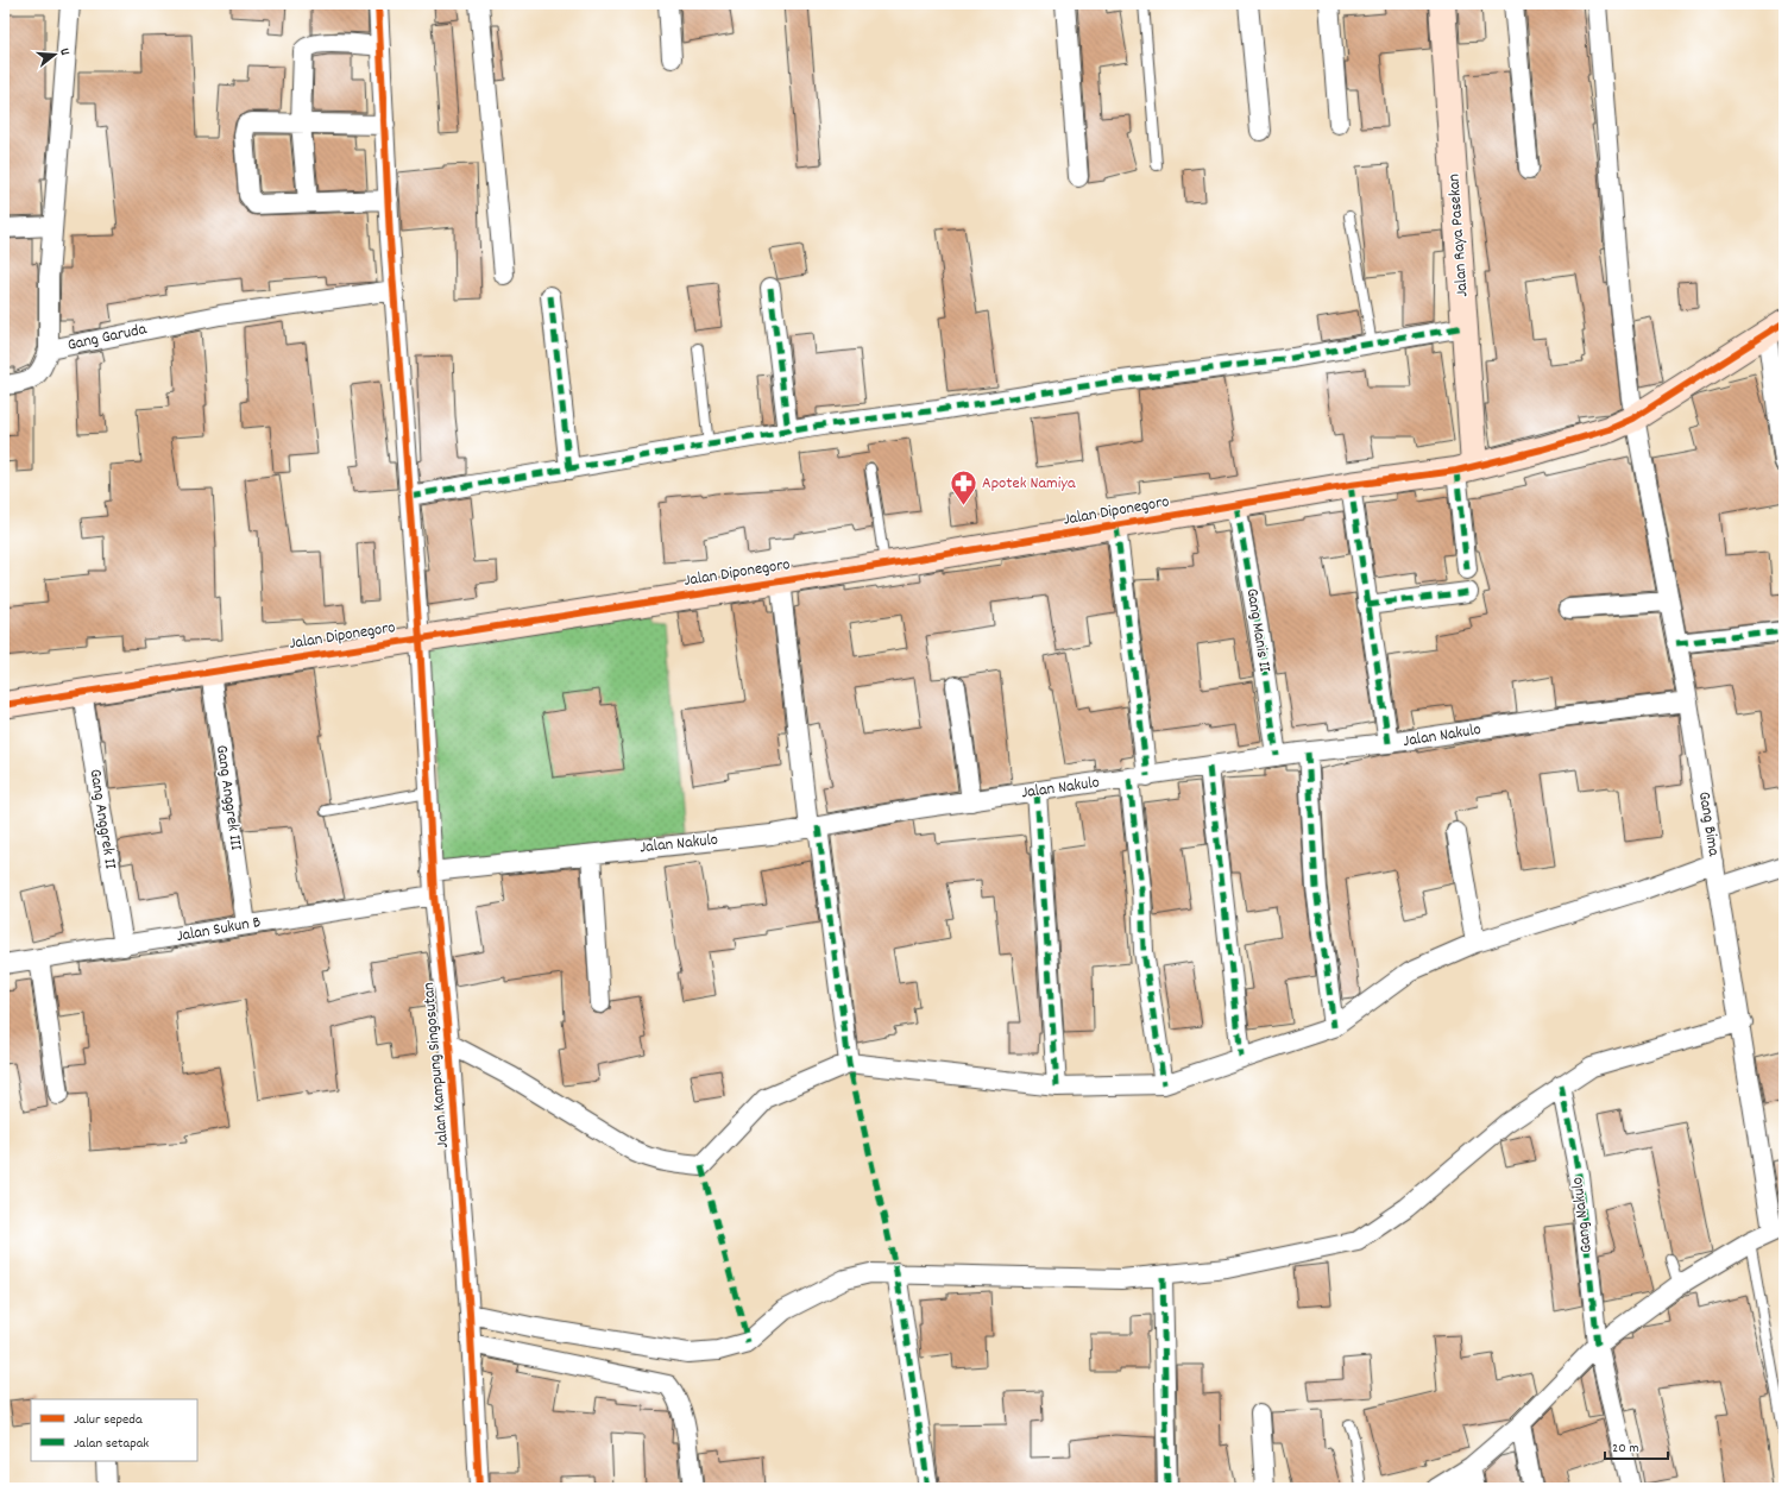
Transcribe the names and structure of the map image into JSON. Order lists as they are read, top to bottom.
{
  "streets": {
    "street": [
      "Jalan Raya Pasekan",
      "Gang Garuda",
      "Jalan Diponegoro",
      "Gang Manis II",
      "Jalan Nakulo",
      "Gang Anggrek III",
      "Gang Anggrek II",
      "Gang Bima",
      "Jalan Sukun B",
      "Jalan Kampung Singosutan",
      "Gang Nakulo"
    ]
  },
  "crossings": [
    ["Jalan Raya Pasekan", "Jalan Diponegoro"],
    ["Gang Garuda", "Jalan Kampung Singosutan"],
    ["Jalan Diponegoro", "Gang Manis II"],
    ["Jalan Diponegoro", "Gang Anggrek III"],
    ["Jalan Diponegoro", "Gang Anggrek II"],
    ["Jalan Diponegoro", "Gang Bima"],
    ["Jalan Diponegoro", "Jalan Kampung Singosutan"],
    ["Gang Manis II", "Jalan Nakulo"],
    ["Jalan Nakulo", "Gang Bima"],
    ["Jalan Nakulo", "Jalan Kampung Singosutan"],
    ["Gang Anggrek III", "Jalan Sukun B"],
    ["Gang Anggrek II", "Jalan Sukun B"],
    ["Jalan Sukun B", "Jalan Kampung Singosutan"]
  ],
  "places": {
    "pharmacy": ["Apotek Namiya"]
  },
  "legend": ["Jalur sepeda", "Jalan setapak"],
  "scale_bar": "20 m",
  "north": "right"
}
